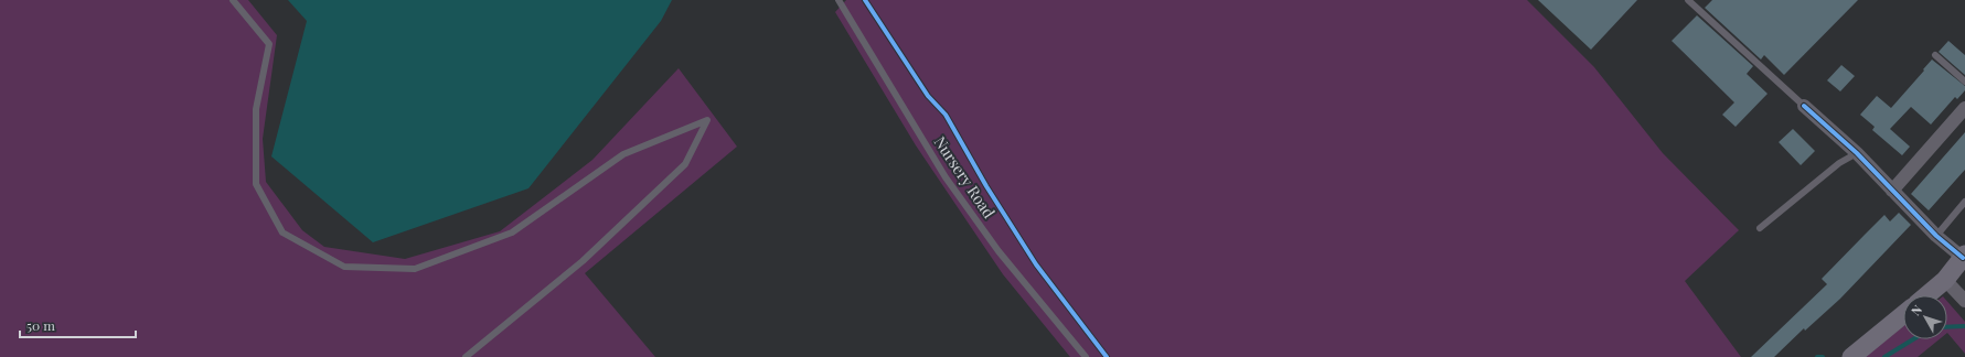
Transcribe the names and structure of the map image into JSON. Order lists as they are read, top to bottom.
{
  "streets": {
    "lane": ["Nursery Road"]
  },
  "scale_bar": "50 m",
  "north": "top left"
}
